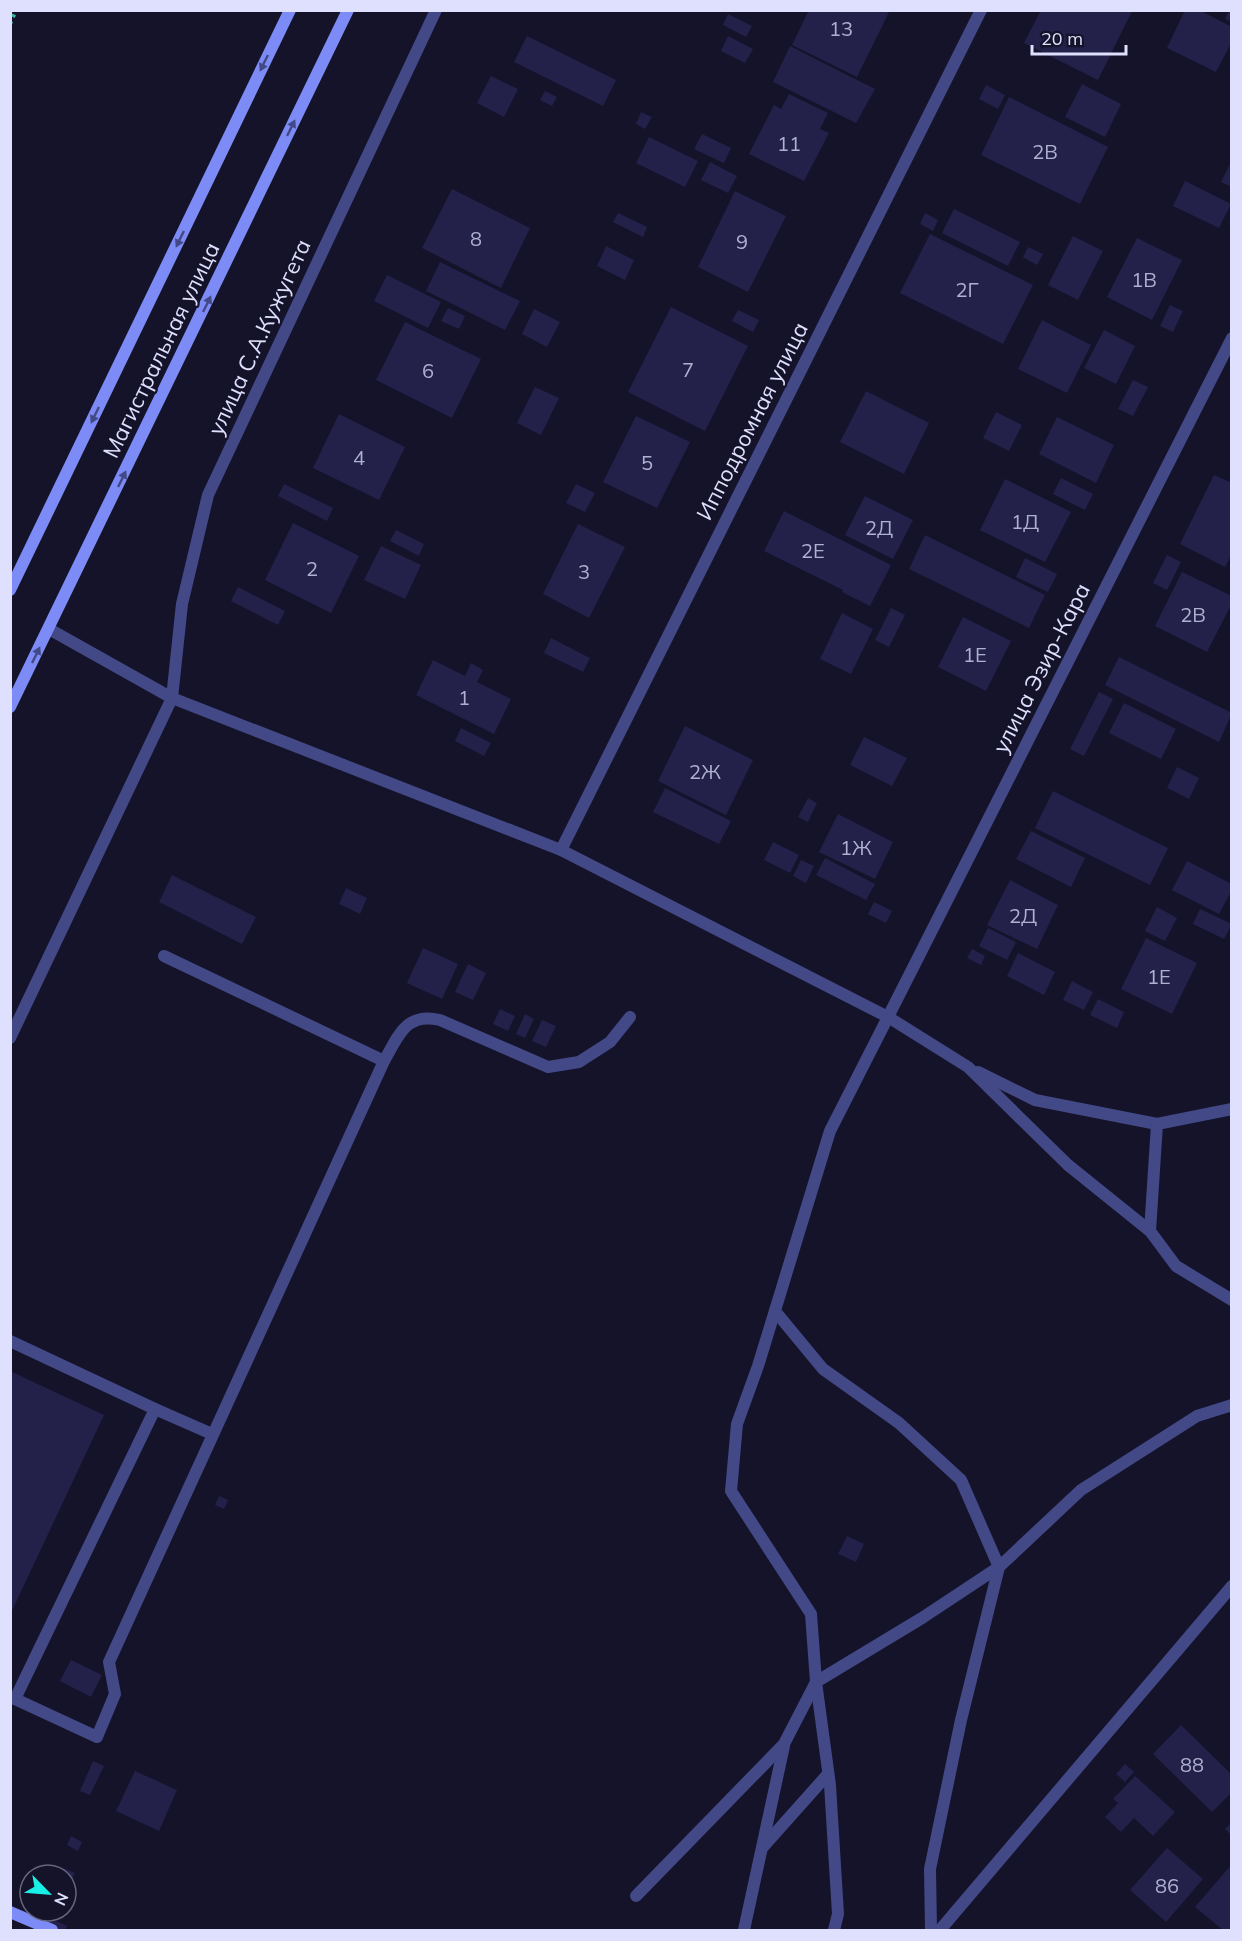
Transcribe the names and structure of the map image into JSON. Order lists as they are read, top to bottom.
{
  "streets": {
    "main road": ["Магистральная улица"],
    "street": ["улица С.А.Кужугета", "Ипподромная улица", "улица Эзир-Кара"]
  },
  "house_numbers": [
    "13",
    "11",
    "2В",
    "8",
    "9",
    "1В",
    "2Г",
    "7",
    "6",
    "4",
    "5",
    "1Д",
    "2Д",
    "2Е",
    "2",
    "3",
    "2В",
    "1Е",
    "1",
    "2Ж",
    "1Ж",
    "2Д",
    "1Е",
    "88",
    "86"
  ],
  "scale_bar": "20 m",
  "north": "bottom right"
}
